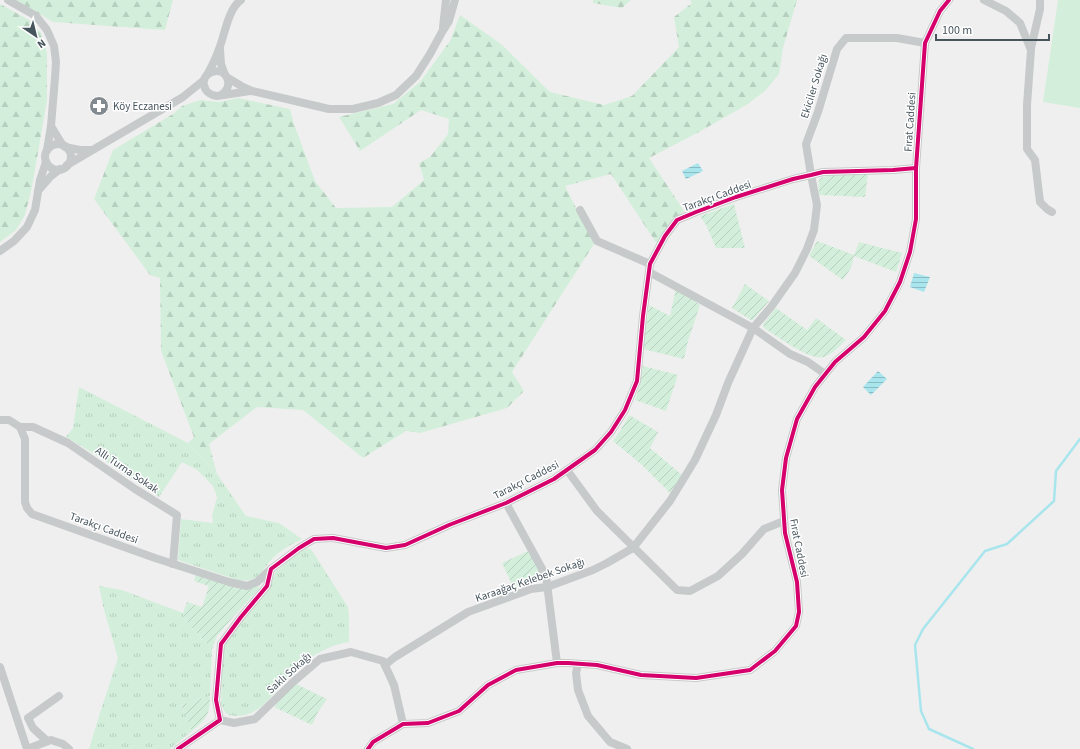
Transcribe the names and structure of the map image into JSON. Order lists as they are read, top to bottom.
{
  "streets": {
    "street": [
      "Ekiciler Sokağı",
      "Fırat Caddesi",
      "Tarakçı Caddesi",
      "Allı Turna Sokak",
      "Karaağaç Kelebek Sokağı",
      "Saklı Sokağı"
    ]
  },
  "crossings": [
    ["Ekiciler Sokağı", "Fırat Caddesi"],
    ["Ekiciler Sokağı", "Tarakçı Caddesi"],
    ["Ekiciler Sokağı", "Karaağaç Kelebek Sokağı"],
    ["Fırat Caddesi", "Tarakçı Caddesi"],
    ["Tarakçı Caddesi", "Allı Turna Sokak"],
    ["Tarakçı Caddesi", "Karaağaç Kelebek Sokağı"],
    ["Karaağaç Kelebek Sokağı", "Saklı Sokağı"]
  ],
  "places": {
    "pharmacy": ["Köy Eczanesi"]
  },
  "scale_bar": "100 m",
  "north": "bottom right"
}
